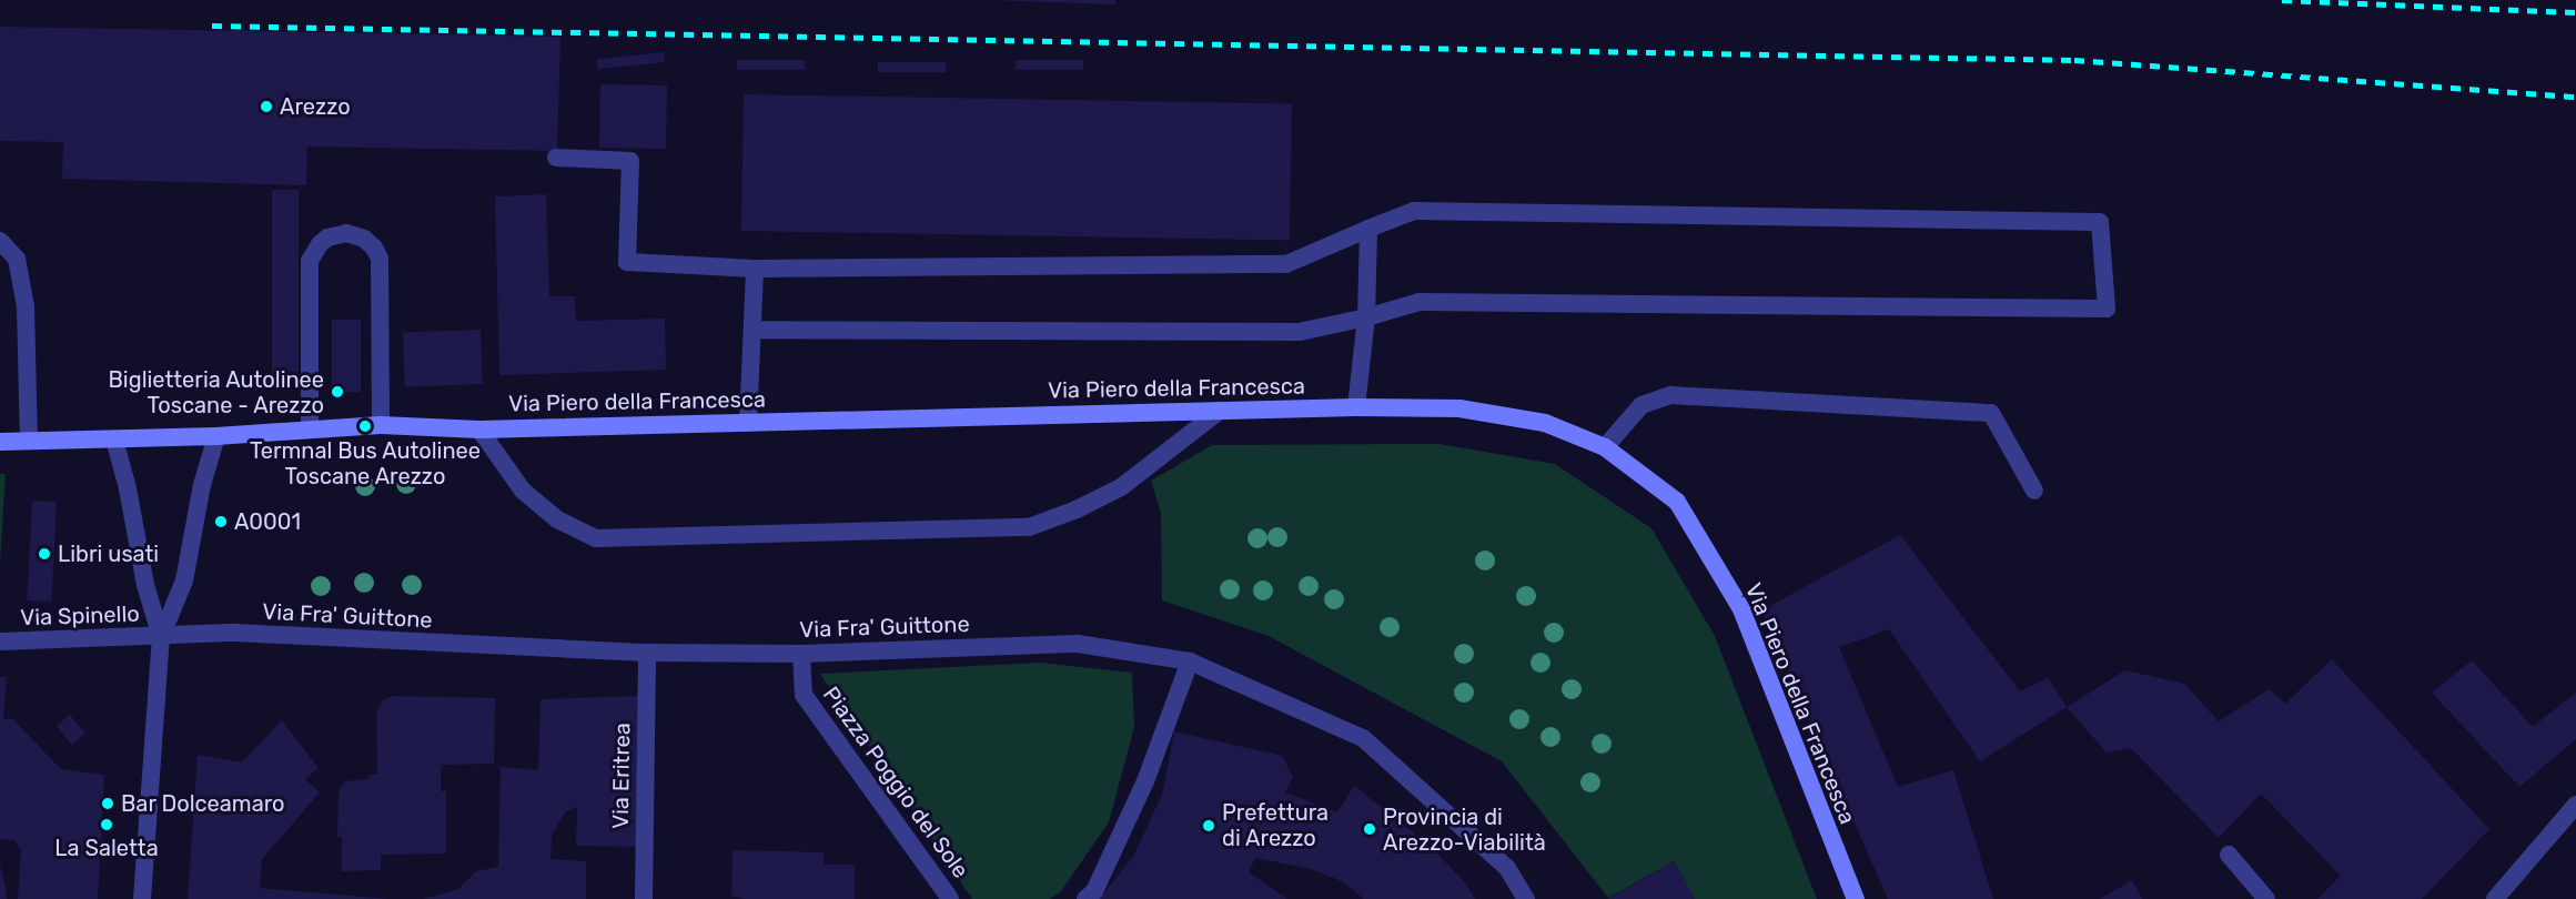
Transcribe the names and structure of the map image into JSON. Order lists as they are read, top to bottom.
{
  "streets": {
    "main road": ["Via Piero della Francesca"],
    "street": [
      "Via Spinello",
      "Via Fra' Guittone",
      "Via Eritrea",
      "Piazza Poggio del Sole"
    ]
  },
  "crossings": [
    ["Via Spinello", "Via Fra' Guittone"],
    ["Via Fra' Guittone", "Via Eritrea"],
    ["Via Fra' Guittone", "Piazza Poggio del Sole"]
  ],
  "places": [
    "Arezzo",
    "Biglietteria Autolinee Toscane - Arezzo",
    "Termnal Bus Autolinee Toscane Arezzo",
    "A0001",
    "Libri usati",
    "Bar Dolceamaro",
    "La Saletta",
    "Prefettura di Arezzo",
    "Provincia di Arezzo-Viabilità"
  ]
}
